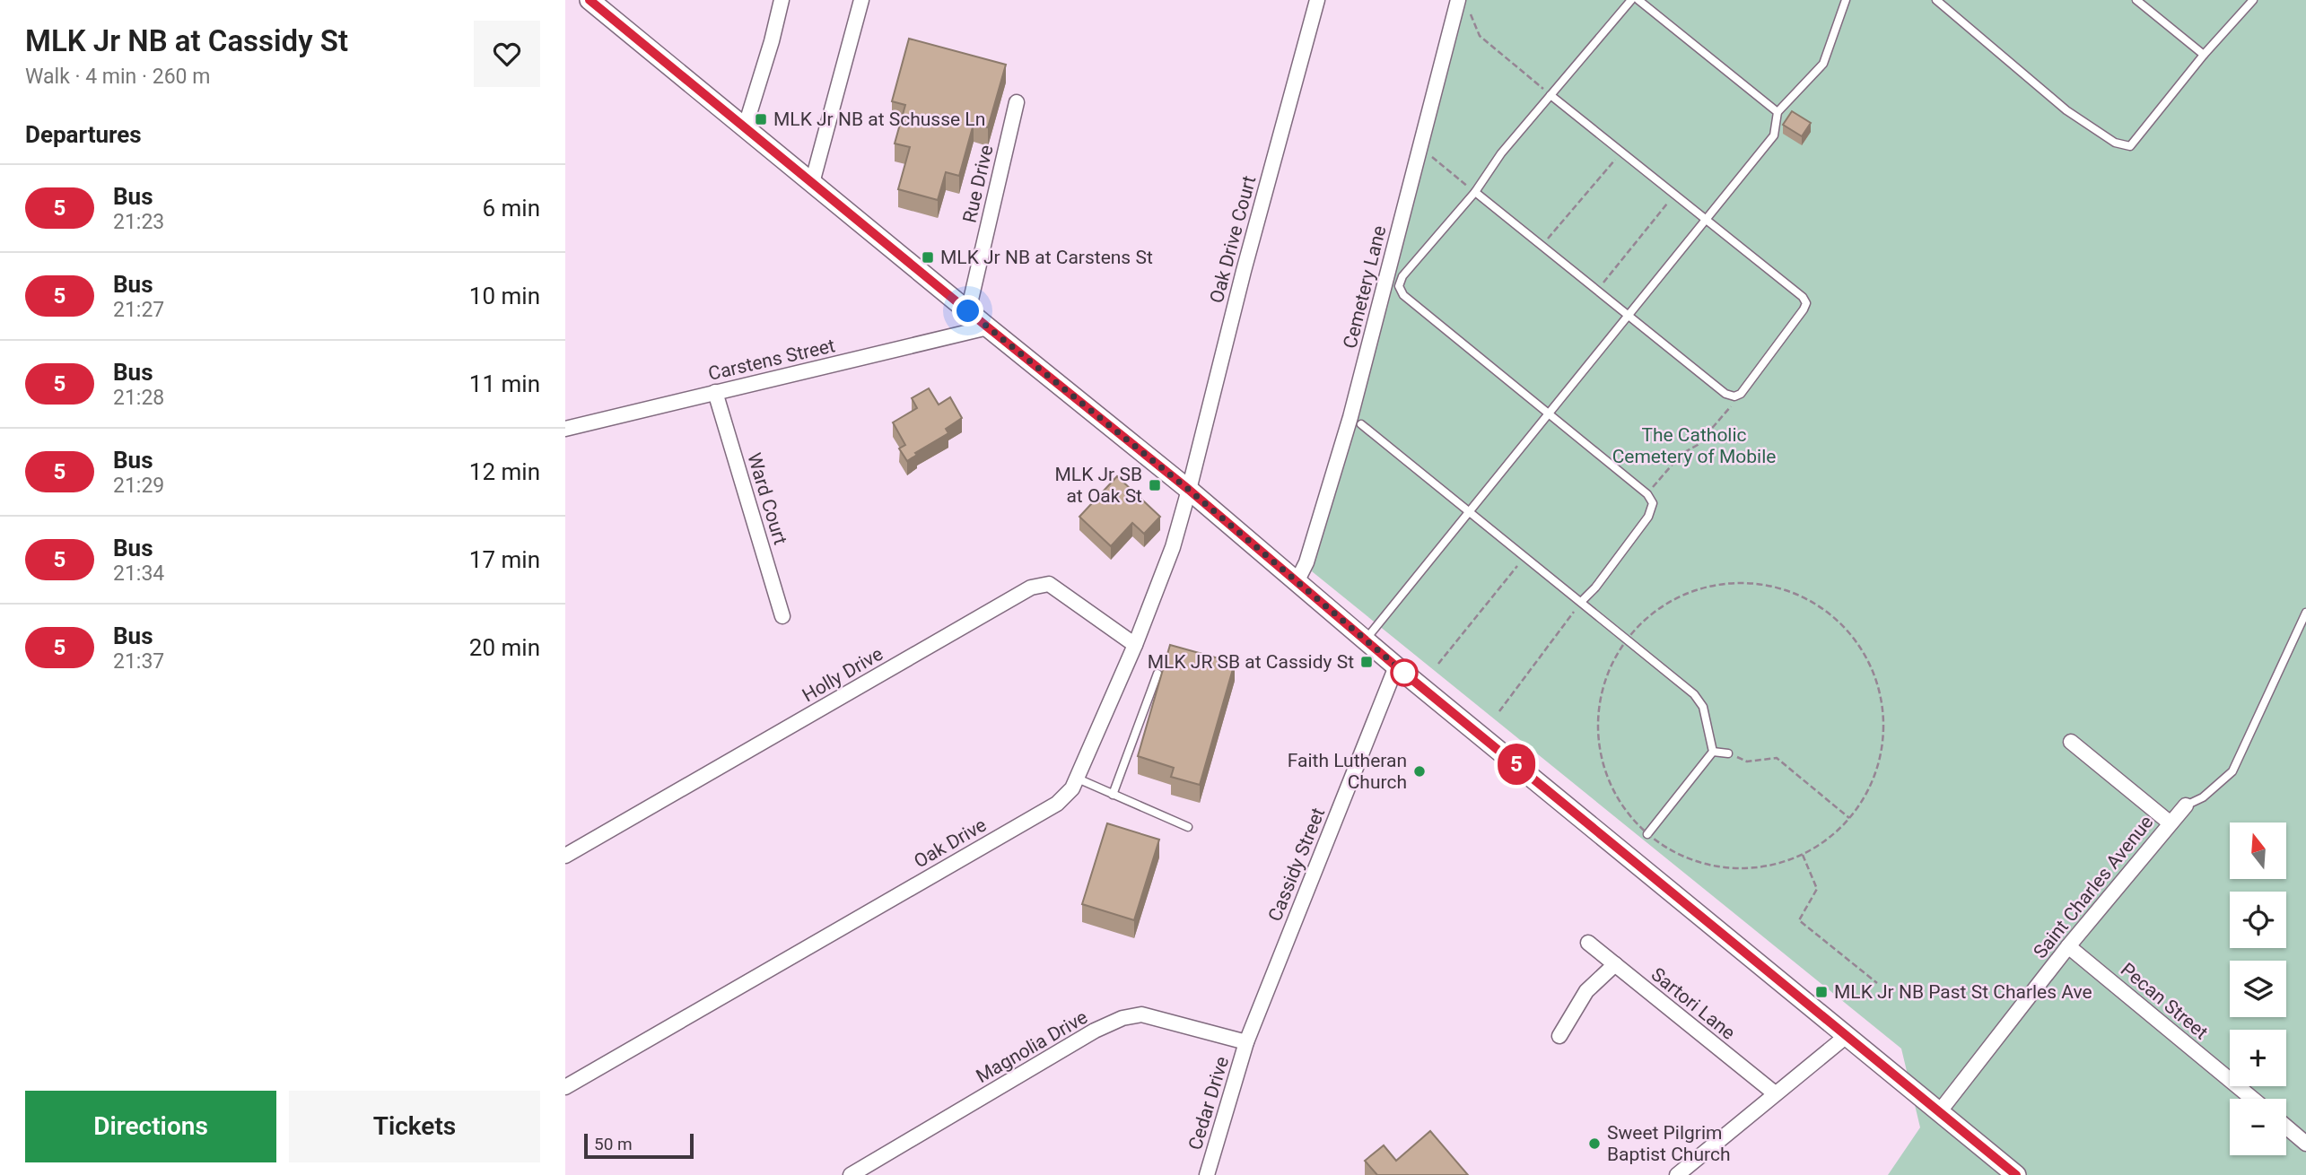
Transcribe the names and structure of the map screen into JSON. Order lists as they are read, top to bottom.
{
  "streets": {
    "street": [
      "Rue Drive",
      "Oak Drive Court",
      "Cemetery Lane",
      "Carstens Street",
      "Ward Court",
      "Holly Drive",
      "Oak Drive",
      "Cassidy Street",
      "Saint Charles Avenue",
      "Pecan Street",
      "Sartori Lane",
      "Magnolia Drive",
      "Cedar Drive"
    ]
  },
  "crossings": [
    ["Oak Drive Court", "Oak Drive"],
    ["Carstens Street", "Ward Court"],
    ["Holly Drive", "Oak Drive"],
    ["Cassidy Street", "Magnolia Drive"],
    ["Cassidy Street", "Cedar Drive"],
    ["Saint Charles Avenue", "Pecan Street"],
    ["Magnolia Drive", "Cedar Drive"]
  ],
  "parks": ["The Catholic Cemetery of Mobile"],
  "places": {
    "transit": [
      "MLK Jr NB at Schusse Ln",
      "MLK Jr NB at Carstens St",
      "MLK Jr SB at Oak St",
      "MLK JR SB at Cassidy St",
      "MLK Jr NB Past St Charles Ave"
    ],
    "other": ["Faith Lutheran Church", "Sweet Pilgrim Baptist Church"]
  },
  "lines": ["bus line 5"],
  "scale_bar": "50 m",
  "north": "top",
  "page": {
    "heading": [
      ["MLK Jr NB at Cassidy St", "Walk · 4 min · 260 m"],
      "Departures"
    ],
    "on_map": "5",
    "list": [
      {
        "mark": "5",
        "name": "Bus",
        "note": "21:23",
        "value": "6 min"
      },
      {
        "mark": "5",
        "name": "Bus",
        "note": "21:27",
        "value": "10 min"
      },
      {
        "mark": "5",
        "name": "Bus",
        "note": "21:28",
        "value": "11 min"
      },
      {
        "mark": "5",
        "name": "Bus",
        "note": "21:29",
        "value": "12 min"
      },
      {
        "mark": "5",
        "name": "Bus",
        "note": "21:34",
        "value": "17 min"
      },
      {
        "mark": "5",
        "name": "Bus",
        "note": "21:37",
        "value": "20 min"
      }
    ],
    "map_buttons": ["+", "−"],
    "buttons": ["Directions", "Tickets"],
    "scale": "50 m"
  }
}
